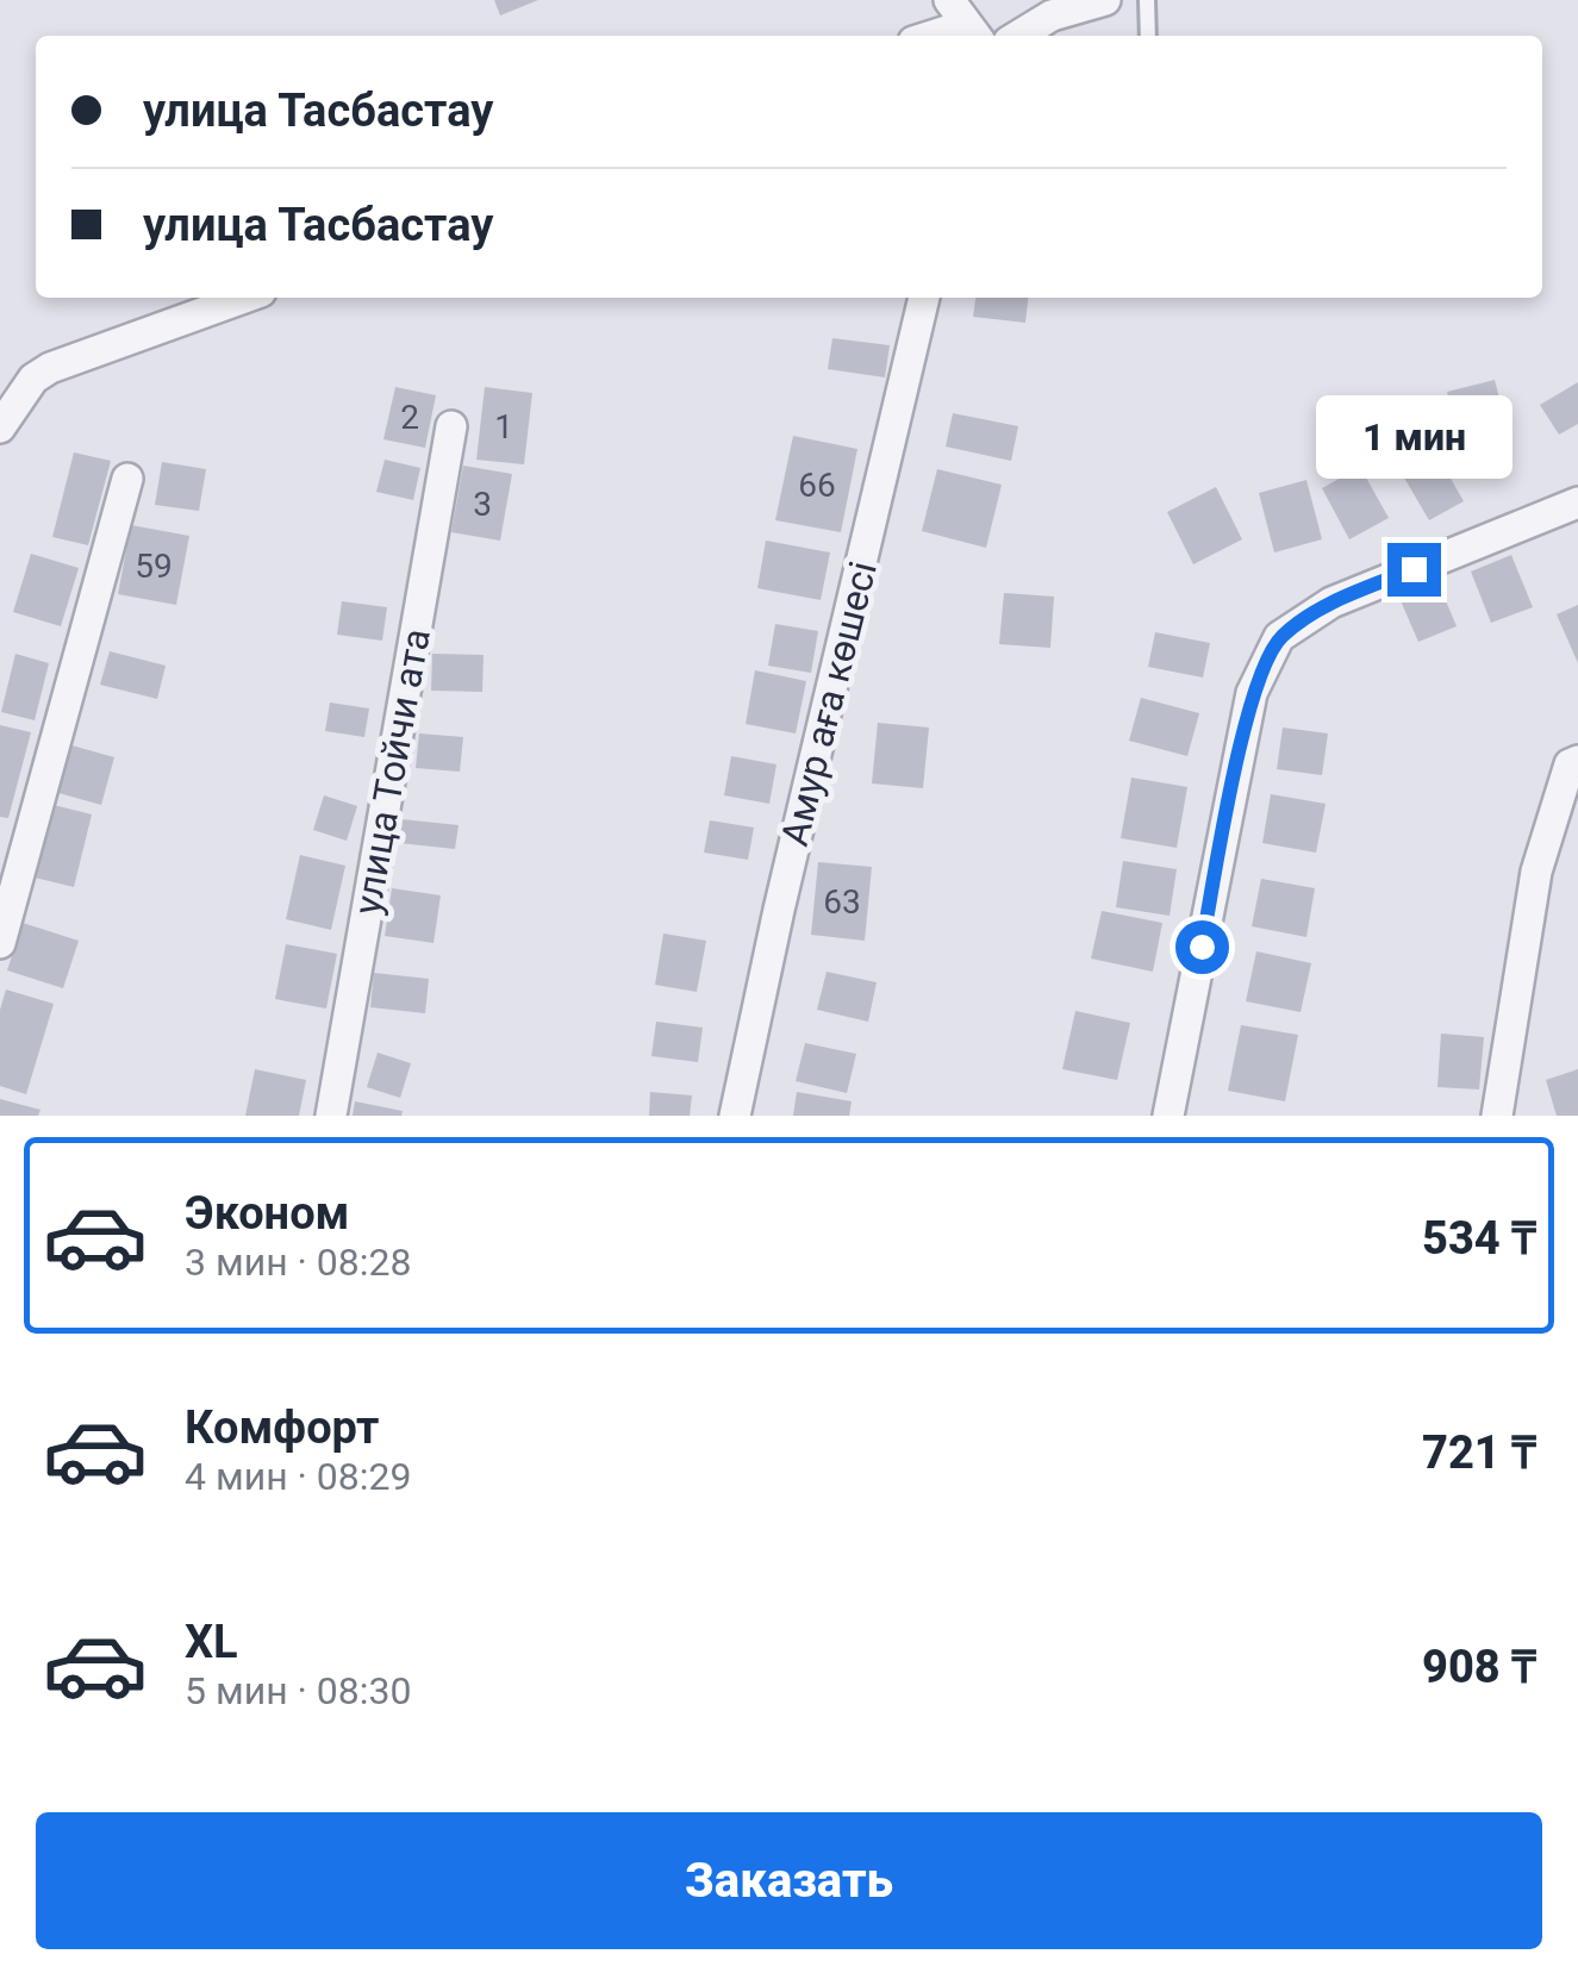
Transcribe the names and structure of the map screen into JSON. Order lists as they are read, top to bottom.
{
  "streets": {
    "street": ["Амур аға көшесі", "улица Тойчи ата"]
  },
  "house_numbers": [
    "2",
    "1",
    "66",
    "3",
    "59",
    "63"
  ],
  "page": {
    "banner": ["улица Тасбастау", "улица Тасбастау"],
    "bubble": "1 мин",
    "list": [
      {
        "name": "Эконом",
        "note": "3 мин · 08:28",
        "value": "534 ₸"
      },
      {
        "name": "Комфорт",
        "note": "4 мин · 08:29",
        "value": "721 ₸"
      },
      {
        "name": "XL",
        "note": "5 мин · 08:30",
        "value": "908 ₸"
      }
    ],
    "buttons": "Заказать"
  }
}
